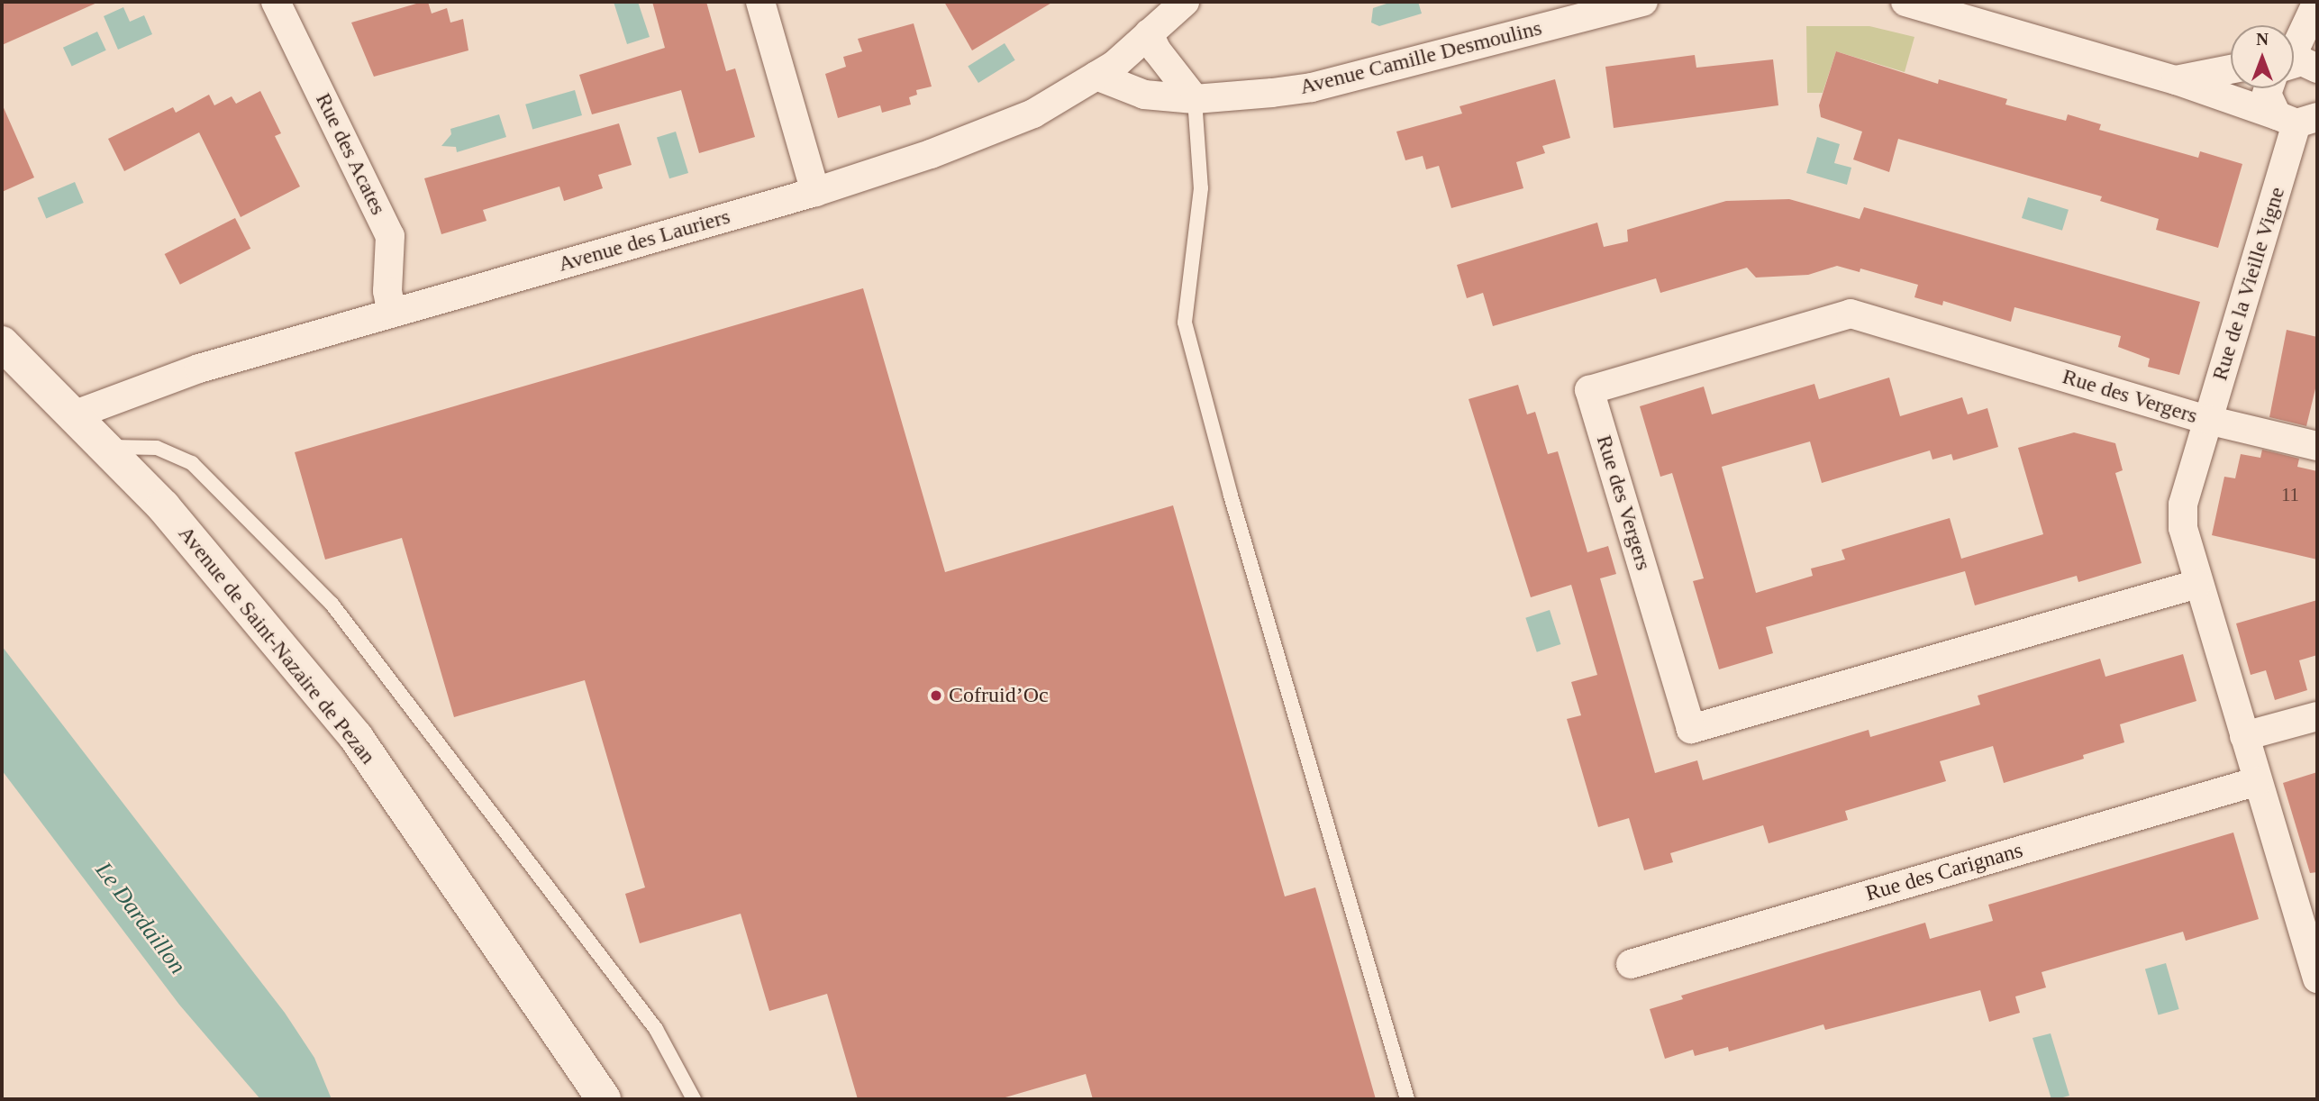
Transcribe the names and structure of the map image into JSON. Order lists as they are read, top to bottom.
{
  "streets": {
    "street": [
      "Avenue Camille Desmoulins",
      "Rue des Acates",
      "Avenue des Lauriers",
      "Rue de la Vieille Vigne",
      "Rue des Vergers",
      "Avenue de Saint-Nazaire de Pezan",
      "Rue des Carignans"
    ]
  },
  "crossings": [
    ["Avenue Camille Desmoulins", "Avenue des Lauriers"],
    ["Rue des Acates", "Avenue des Lauriers"],
    ["Avenue des Lauriers", "Avenue de Saint-Nazaire de Pezan"],
    ["Rue de la Vieille Vigne", "Rue des Vergers"],
    ["Rue de la Vieille Vigne", "Rue des Carignans"]
  ],
  "water": ["Le Dardaillon"],
  "places": ["Cofruid’Oc"],
  "house_numbers": ["11"],
  "north": "top"
}
